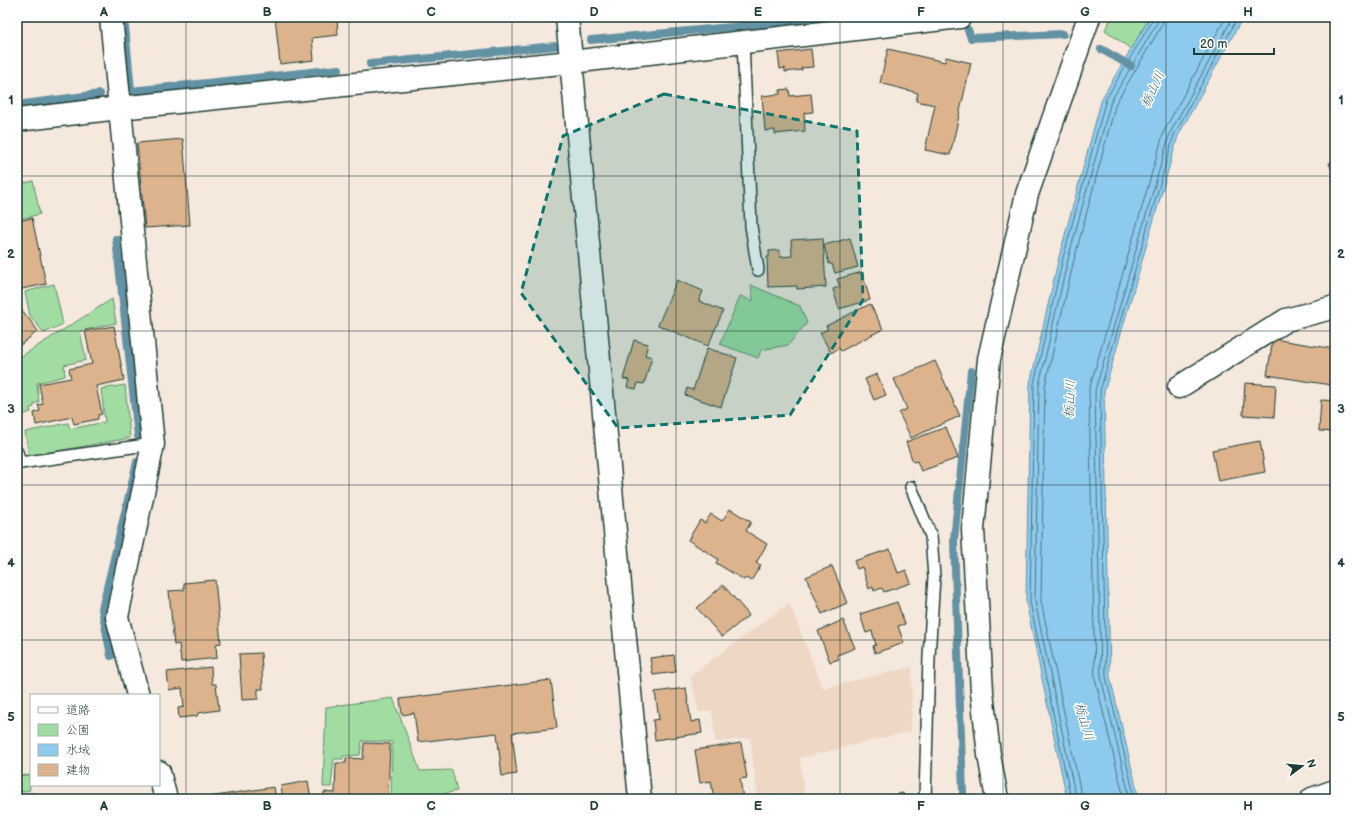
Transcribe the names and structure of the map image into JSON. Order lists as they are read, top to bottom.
{
  "water": ["栃山川"],
  "legend": [
    "道路",
    "公園",
    "水域",
    "建物"
  ],
  "scale_bar": "20 m",
  "north": "right",
  "grid": {
    "columns": [
      "A",
      "B",
      "C",
      "D",
      "E",
      "F",
      "G",
      "H"
    ],
    "rows": [
      "1",
      "2",
      "3",
      "4",
      "5"
    ]
  }
}
